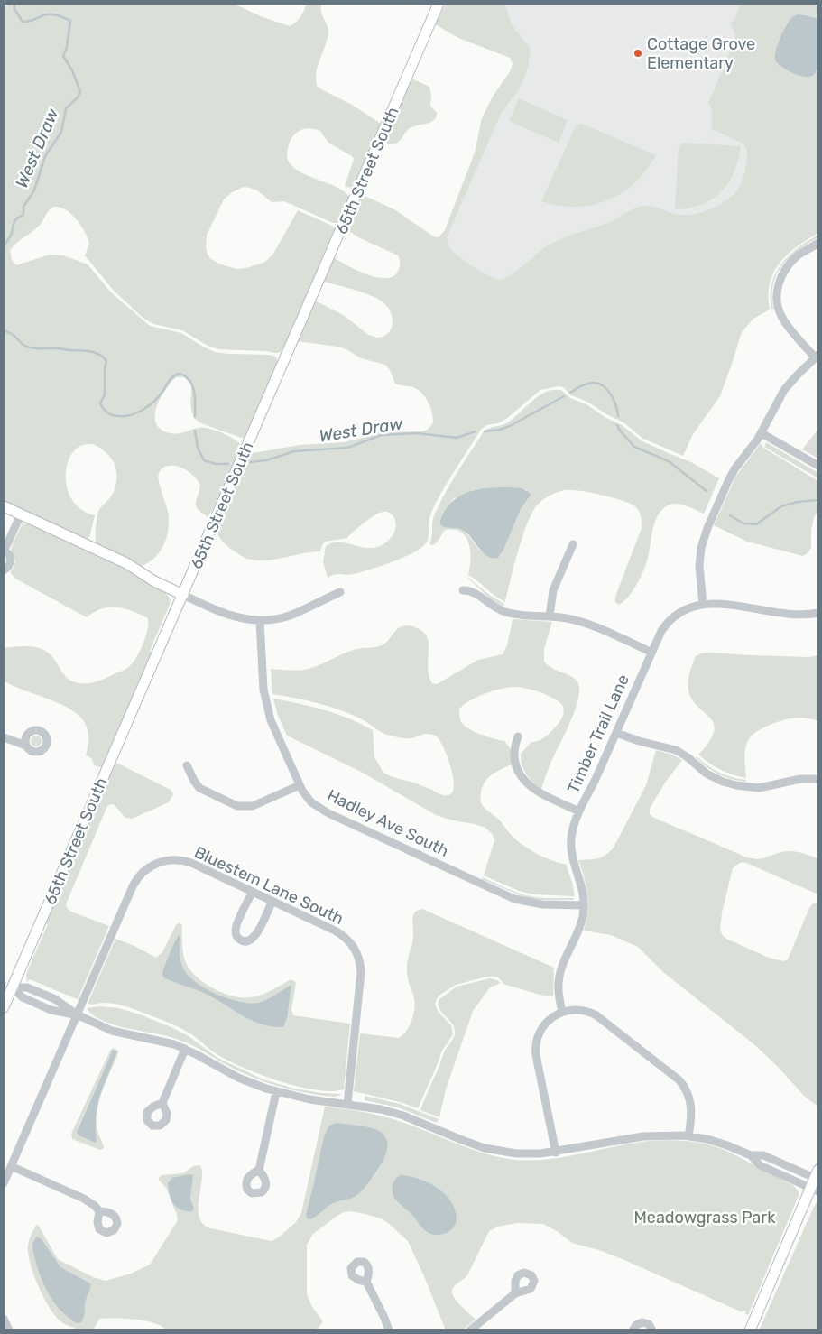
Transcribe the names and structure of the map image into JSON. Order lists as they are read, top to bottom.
{
  "streets": {
    "street": [
      "65th Street South",
      "Timber Trail Lane",
      "Hadley Ave South",
      "Bluestem Lane South"
    ]
  },
  "crossings": [
    ["Timber Trail Lane", "Hadley Ave South"]
  ],
  "water": ["West Draw"],
  "parks": ["Meadowgrass Park"],
  "places": ["Cottage Grove Elementary"]
}
